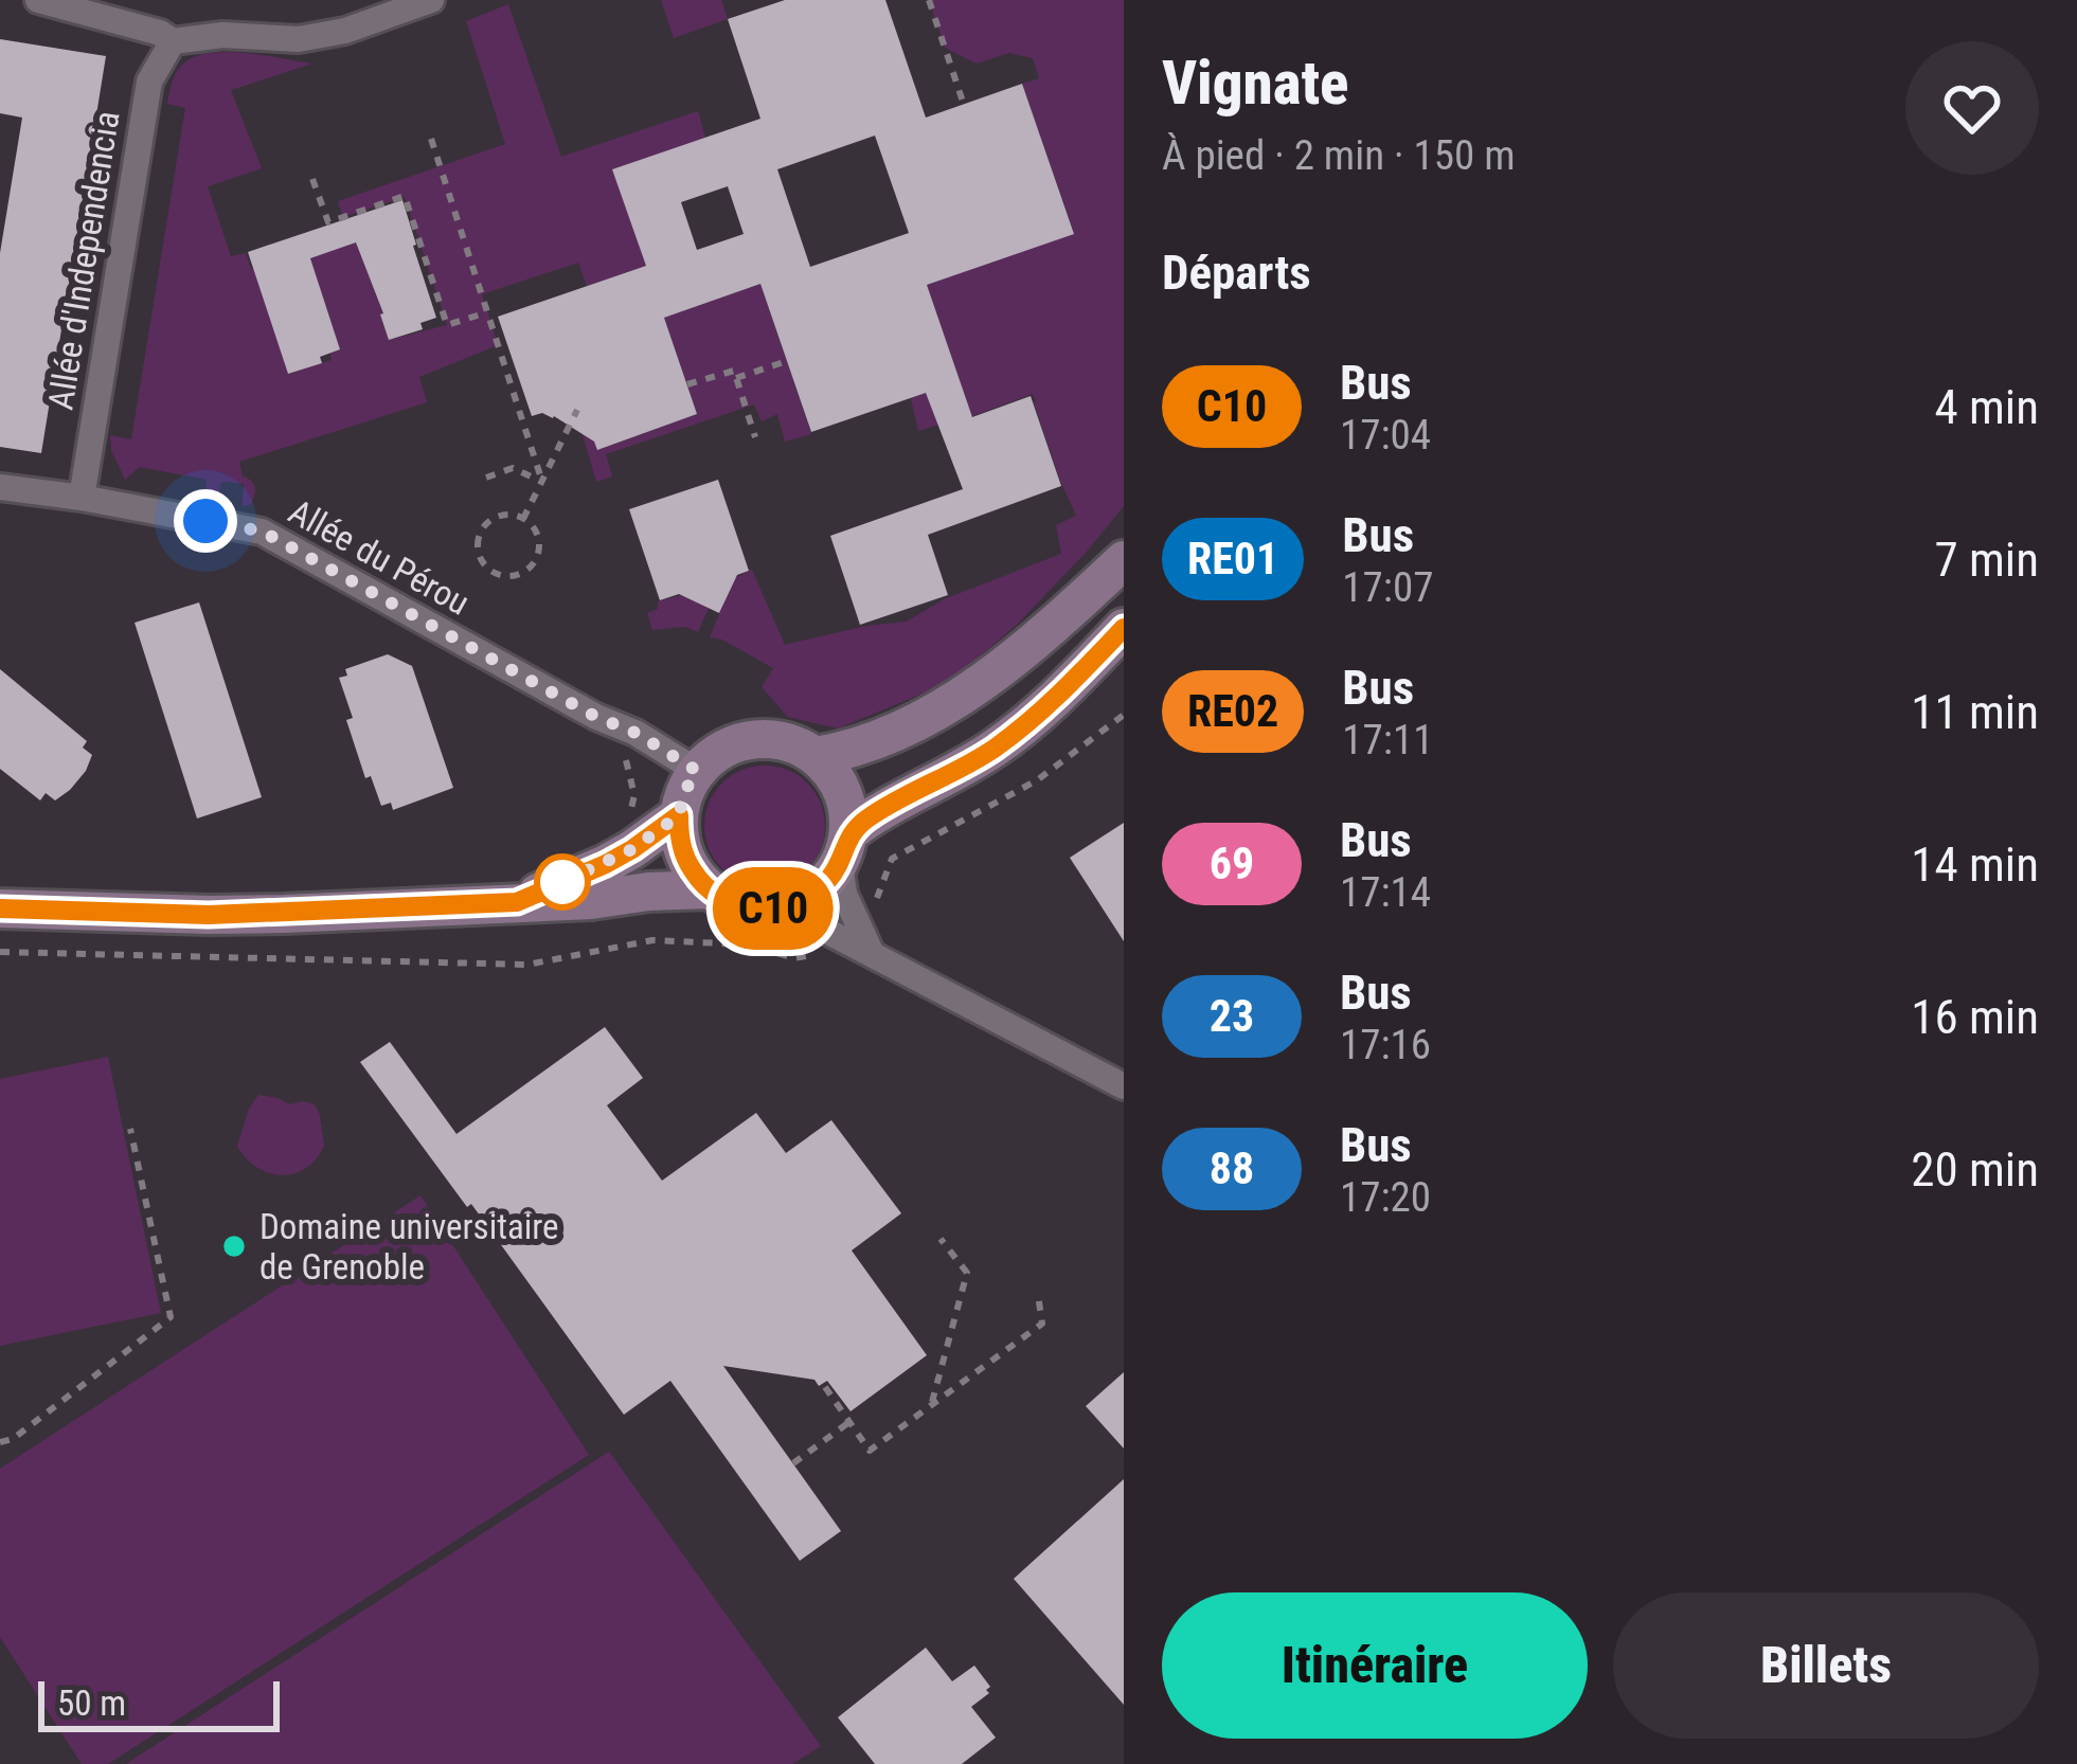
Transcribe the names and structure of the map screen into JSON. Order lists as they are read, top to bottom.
{
  "streets": {
    "street": ["Allée d'Independencia", "Allée du Pérou"]
  },
  "crossings": [
    ["Allée d'Independencia", "Allée du Pérou"]
  ],
  "places": ["Domaine universitaire de Grenoble"],
  "lines": ["bus line C10"],
  "scale_bar": "50 m",
  "page": {
    "on_map": "C10",
    "heading": [
      ["Vignate", "À pied · 2 min · 150 m"],
      "Départs"
    ],
    "list": [
      {
        "mark": "C10",
        "name": "Bus",
        "note": "17:04",
        "value": "4 min"
      },
      {
        "mark": "RE01",
        "name": "Bus",
        "note": "17:07",
        "value": "7 min"
      },
      {
        "mark": "RE02",
        "name": "Bus",
        "note": "17:11",
        "value": "11 min"
      },
      {
        "mark": "69",
        "name": "Bus",
        "note": "17:14",
        "value": "14 min"
      },
      {
        "mark": "23",
        "name": "Bus",
        "note": "17:16",
        "value": "16 min"
      },
      {
        "mark": "88",
        "name": "Bus",
        "note": "17:20",
        "value": "20 min"
      }
    ],
    "buttons": ["Itinéraire", "Billets"],
    "scale": "50 m"
  }
}
